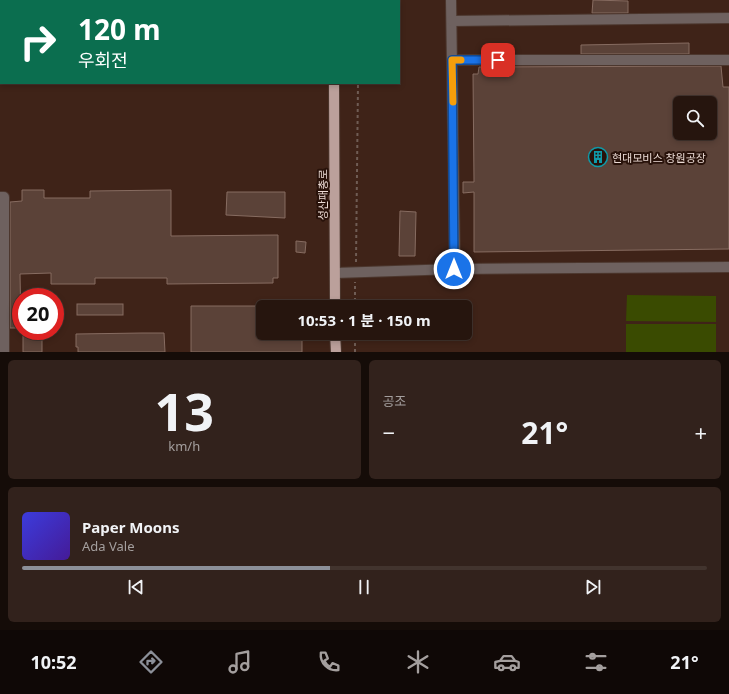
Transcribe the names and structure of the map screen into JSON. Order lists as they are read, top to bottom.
{
  "streets": {
    "main road": ["성산패총로"]
  },
  "places": {
    "building": ["현대모비스 창원공장"]
  },
  "page": {
    "turn": ["120 m", "우회전"],
    "limit": "20",
    "trip": "10:53 · 1 분 · 150 m",
    "tile": [
      ["13", "km/h"],
      "공조"
    ],
    "heat": ["−", "21°", "+"],
    "song": ["Paper Moons", "Ada Vale"],
    "tabs": ["10:52", "21°"]
  }
}
